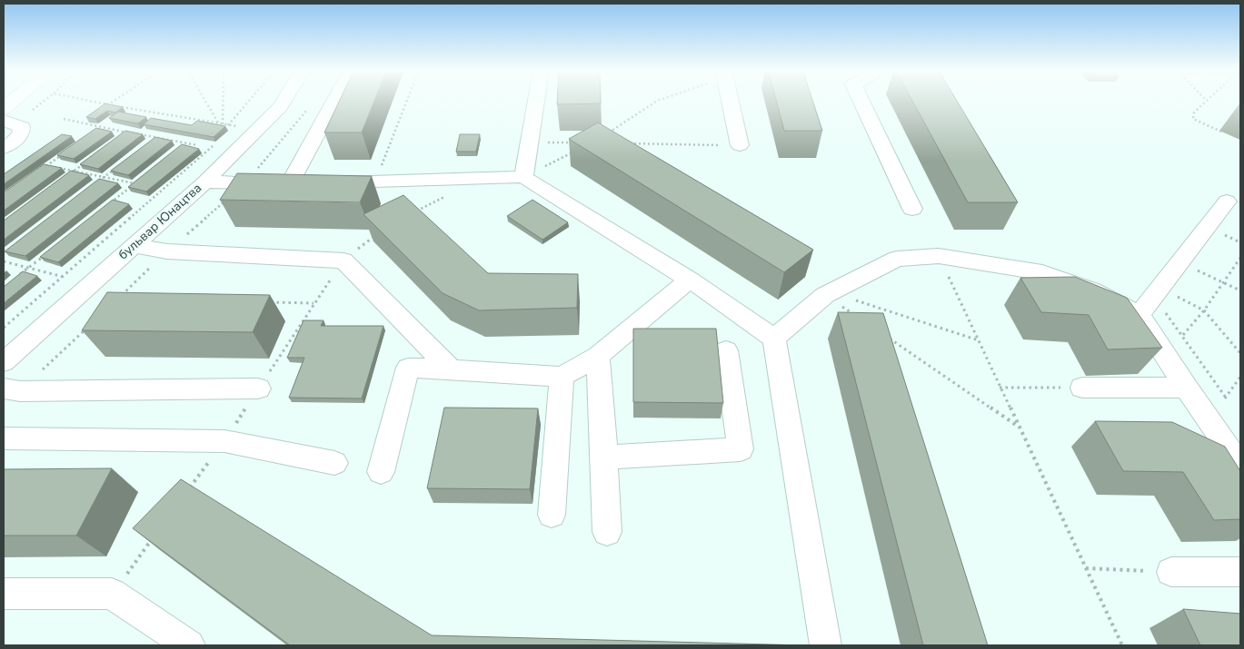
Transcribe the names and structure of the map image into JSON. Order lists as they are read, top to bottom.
{
  "streets": {
    "street": ["бульвар Юнацтва"]
  }
}
